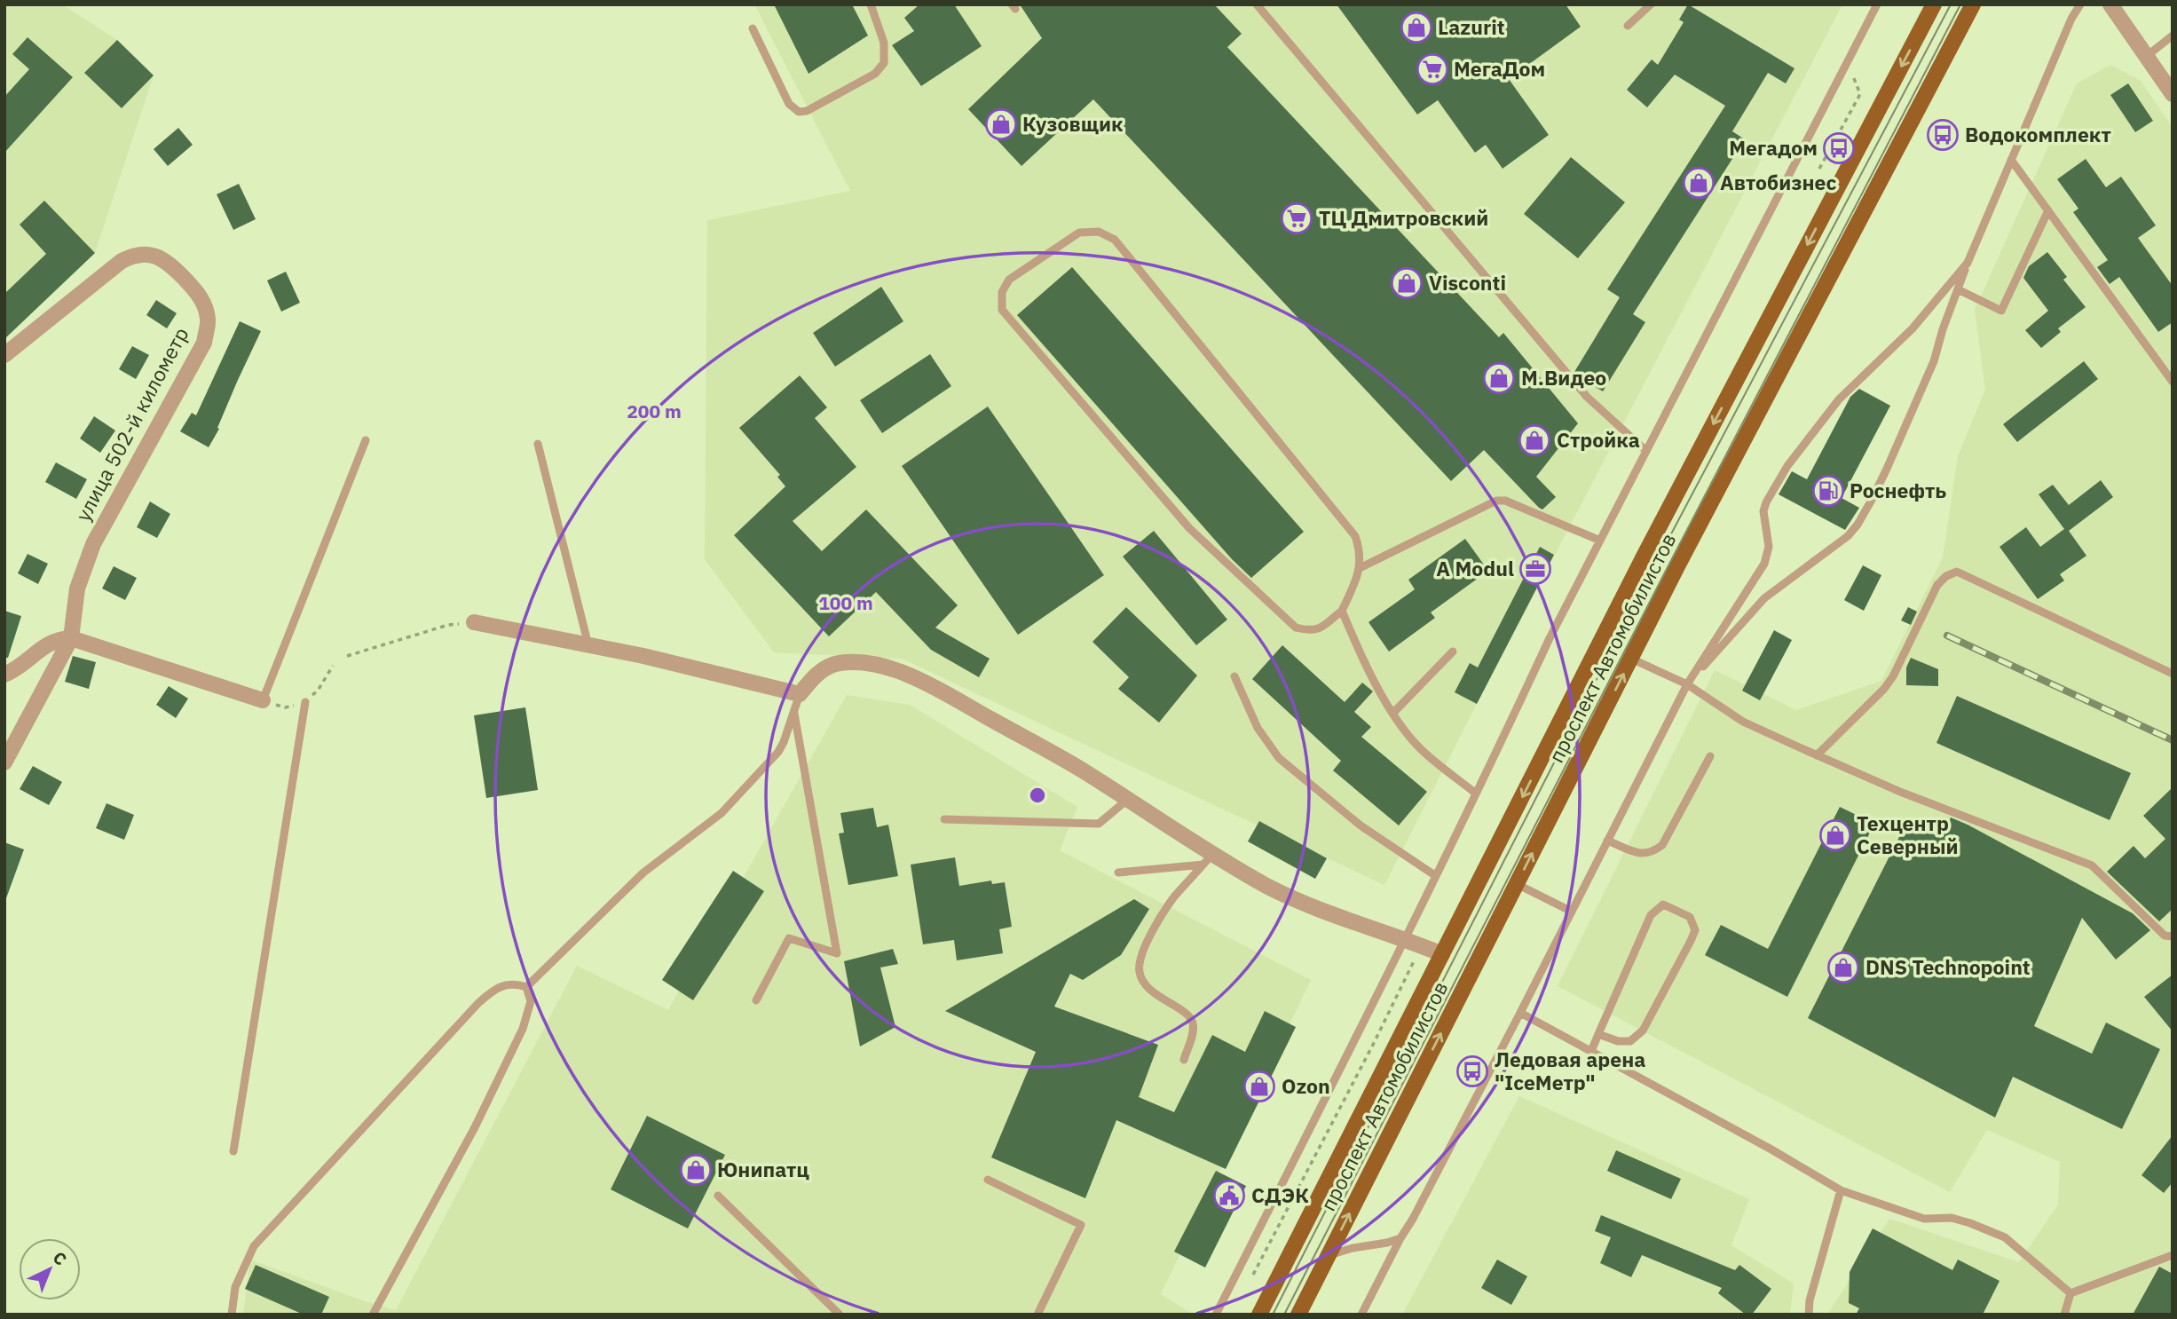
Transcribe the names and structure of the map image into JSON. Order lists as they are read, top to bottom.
{
  "streets": {
    "main road": ["проспект Автомобилистов"],
    "street": ["улица 502-й километр"]
  },
  "places": {
    "shop": [
      "Lazurit",
      "Кузовщик",
      "Автобизнес",
      "Visconti",
      "М.Видео",
      "Стройка",
      "Техцентр Северный",
      "DNS Technopoint",
      "Ozon",
      "Юнипатц"
    ],
    "supermarket": ["МегаДом", "ТЦ Дмитровский"],
    "bus stop": ["Водокомплект", "Мегадом", "Ледовая арена \"IceМетр\""],
    "fuel station": ["Роснефть"],
    "office": ["A Modul"],
    "public building": ["СДЭК"]
  },
  "north": "top right",
  "rings": ["200 m", "100 m"]
}
